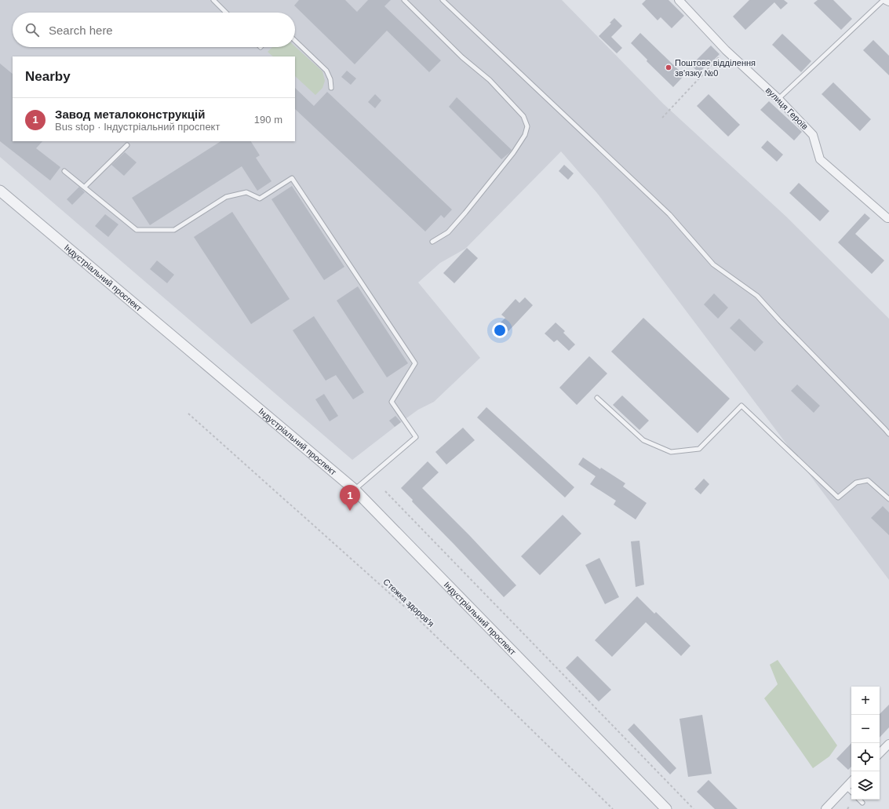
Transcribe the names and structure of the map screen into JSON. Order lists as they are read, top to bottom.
{
  "streets": {
    "street": ["вулиця Героїв", "Індустріальний проспект"],
    "path": ["Стежка здоров'я"]
  },
  "places": ["Поштове відділення зв'язку №0"],
  "page": {
    "search": "Search here",
    "heading": "Nearby",
    "list": [
      {
        "mark": "1",
        "name": "Завод металоконструкцій",
        "note": "Bus stop · Індустріальний проспект",
        "value": "190 m"
      }
    ],
    "pins": "1",
    "map_buttons": ["+", "−"]
  }
}
